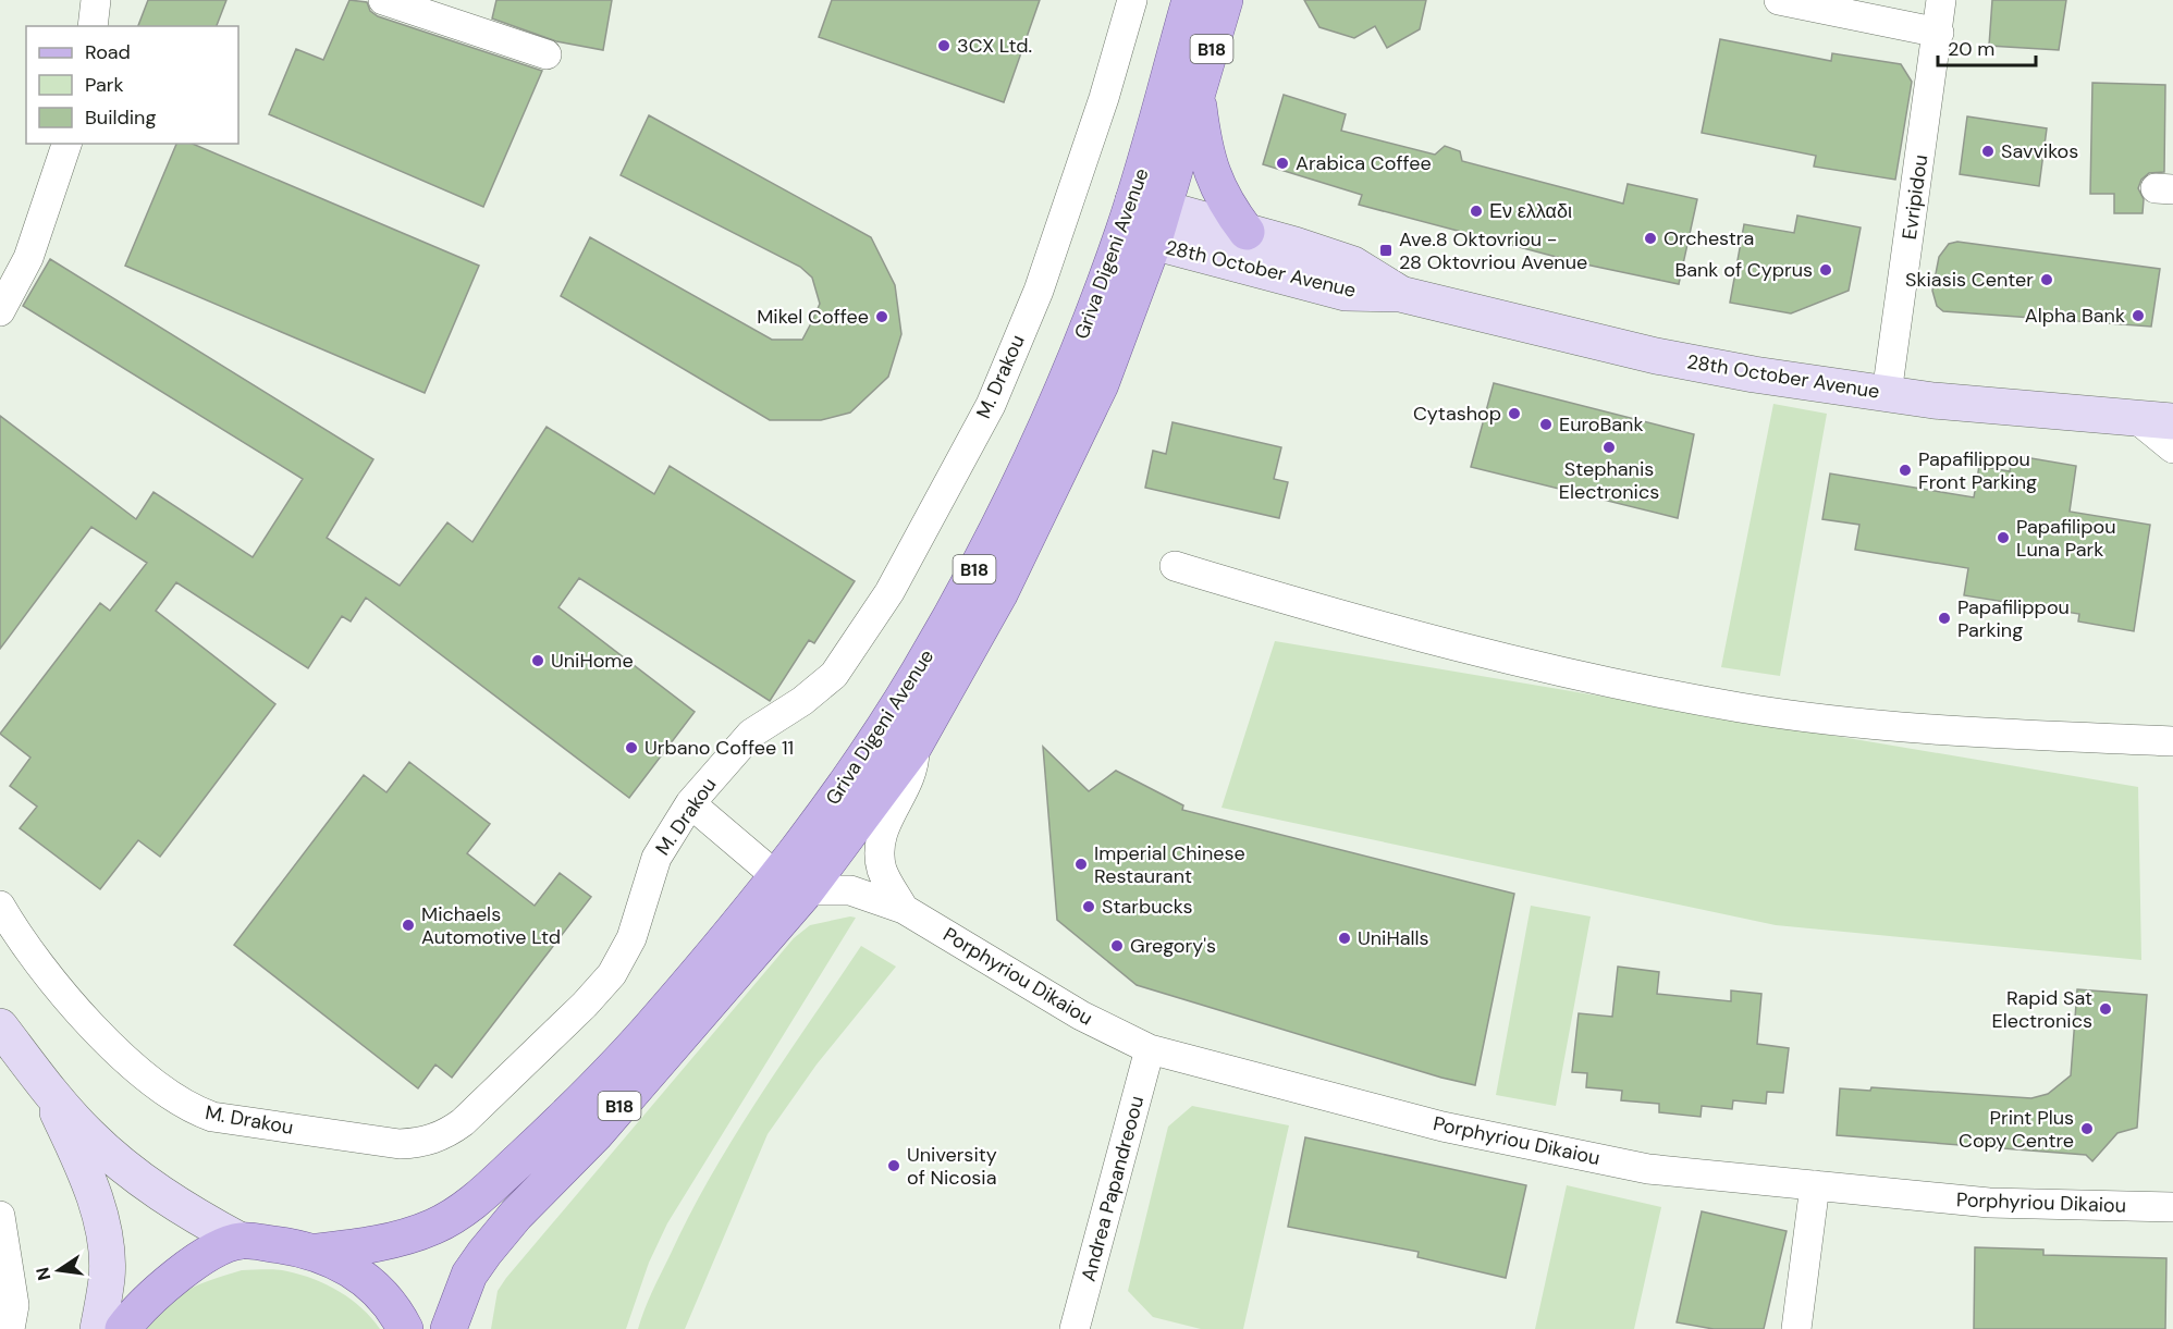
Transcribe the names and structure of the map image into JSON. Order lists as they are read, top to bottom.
{
  "streets": {
    "main road": ["B18", "Griva Digeni Avenue", "28th October Avenue"],
    "street": [
      "Evripidou",
      "M. Drakou",
      "Porphyriou Dikaiou",
      "Andrea Papandreoou"
    ]
  },
  "crossings": [
    ["Evripidou", "28th October Avenue"],
    ["Griva Digeni Avenue", "28th October Avenue"],
    ["Griva Digeni Avenue", "Porphyriou Dikaiou"],
    ["Porphyriou Dikaiou", "Andrea Papandreoou"]
  ],
  "places": {
    "other": [
      "3CX Ltd.",
      "Savvikos",
      "Arabica Coffee",
      "Εν ελλαδι",
      "Orchestra",
      "Bank of Cyprus",
      "Skiasis Center",
      "Alpha Bank",
      "Mikel Coffee",
      "Cytashop",
      "EuroBank",
      "Stephanis Electronics",
      "Papafilippou Front Parking",
      "Papafilipou Luna Park",
      "Papafilippou Parking",
      "UniHome",
      "Urbano Coffee 11",
      "Imperial Chinese Restaurant",
      "Starbucks",
      "Michaels Automotive Ltd",
      "UniHalls",
      "Gregory's",
      "Rapid Sat Electronics",
      "Print Plus Copy Centre",
      "University of Nicosia"
    ],
    "transit": ["Ave.8 Oktovriou - 28 Oktovriou Avenue"]
  },
  "legend": ["Road", "Park", "Building"],
  "scale_bar": "20 m",
  "north": "left"
}
